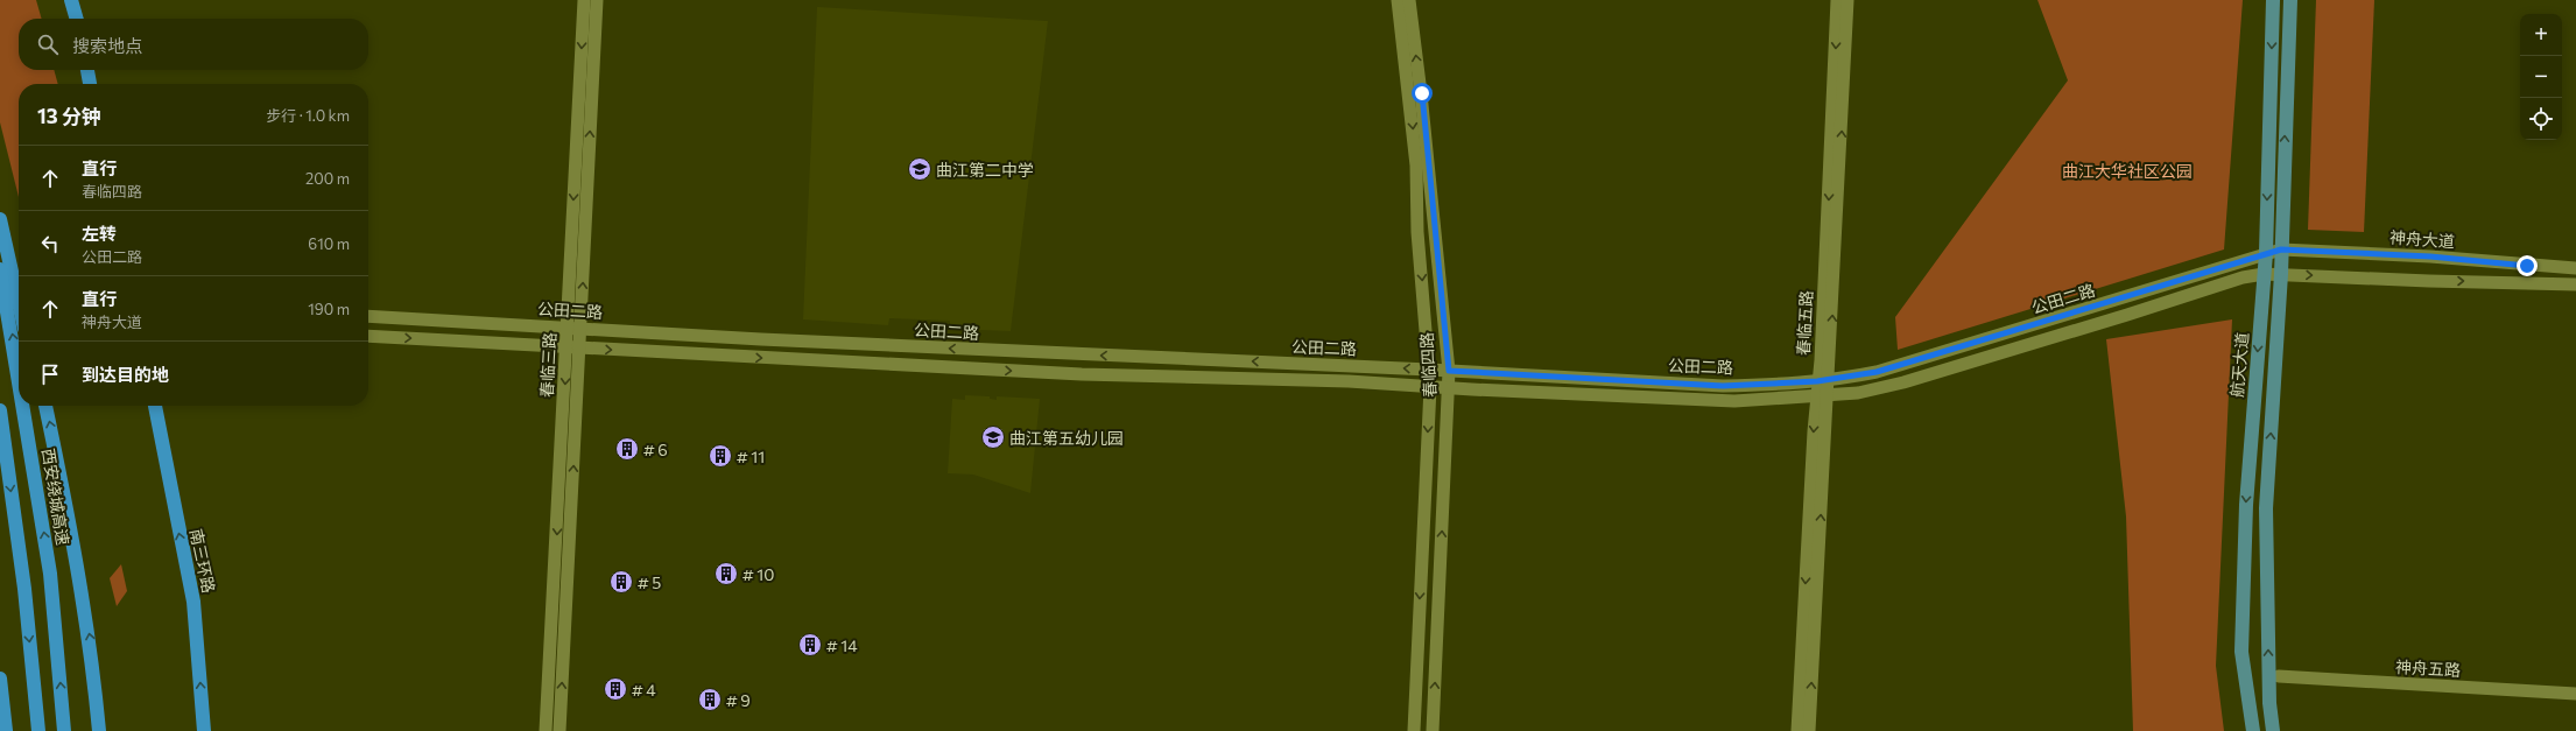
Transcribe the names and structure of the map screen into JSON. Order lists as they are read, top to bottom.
{
  "streets": {
    "highway": ["西安绕城高速", "南三环路"],
    "main road": ["航天大道"],
    "street": [
      "神舟大道",
      "公田二路",
      "春临五路",
      "春临三路",
      "春临四路",
      "神舟五路"
    ]
  },
  "crossings": [
    ["神舟大道", "公田二路"],
    ["神舟大道", "航天大道"],
    ["公田二路", "春临五路"],
    ["公田二路", "春临三路"],
    ["公田二路", "春临四路"],
    ["公田二路", "航天大道"]
  ],
  "parks": ["曲江大华社区公园"],
  "places": {
    "school or university": ["曲江第二中学", "曲江第五幼儿园"],
    "building": [
      "# 6",
      "# 11",
      "# 10",
      "# 5",
      "# 14",
      "# 4",
      "# 9"
    ]
  },
  "page": {
    "map_buttons": ["+", "−"],
    "search": "搜索地点",
    "heading": ["13 分钟", "步行 · 1.0 km"],
    "list": [
      ["直行", "春临四路", "200 m"],
      ["左转", "公田二路", "610 m"],
      ["直行", "神舟大道", "190 m"],
      "到达目的地"
    ]
  }
}
